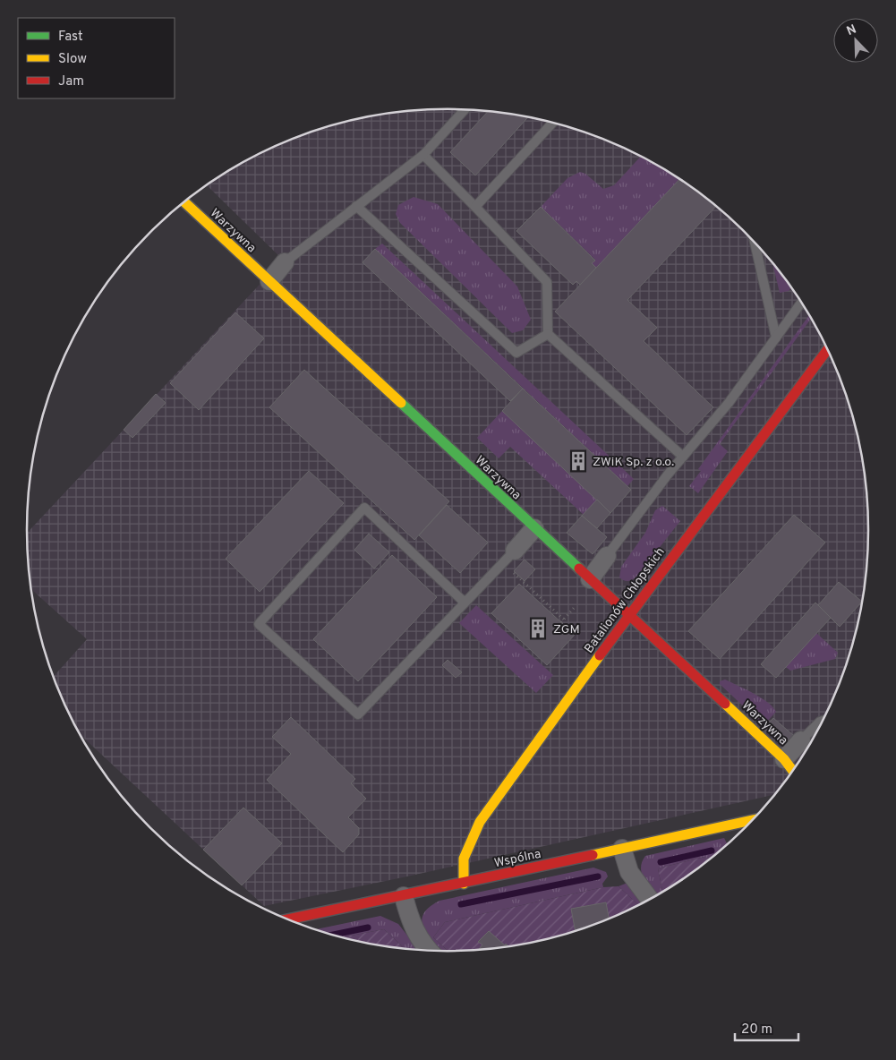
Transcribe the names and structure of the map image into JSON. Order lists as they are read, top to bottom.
{
  "streets": {
    "street": ["Warzywna", "Batalionów Chłopskich", "Wspólna"]
  },
  "crossings": [
    ["Warzywna", "Batalionów Chłopskich"],
    ["Batalionów Chłopskich", "Wspólna"]
  ],
  "places": {
    "building": ["ZWiK Sp. z o.o.", "ZGM"]
  },
  "legend": ["Fast", "Slow", "Jam"],
  "scale_bar": "20 m",
  "north": "top left"
}
